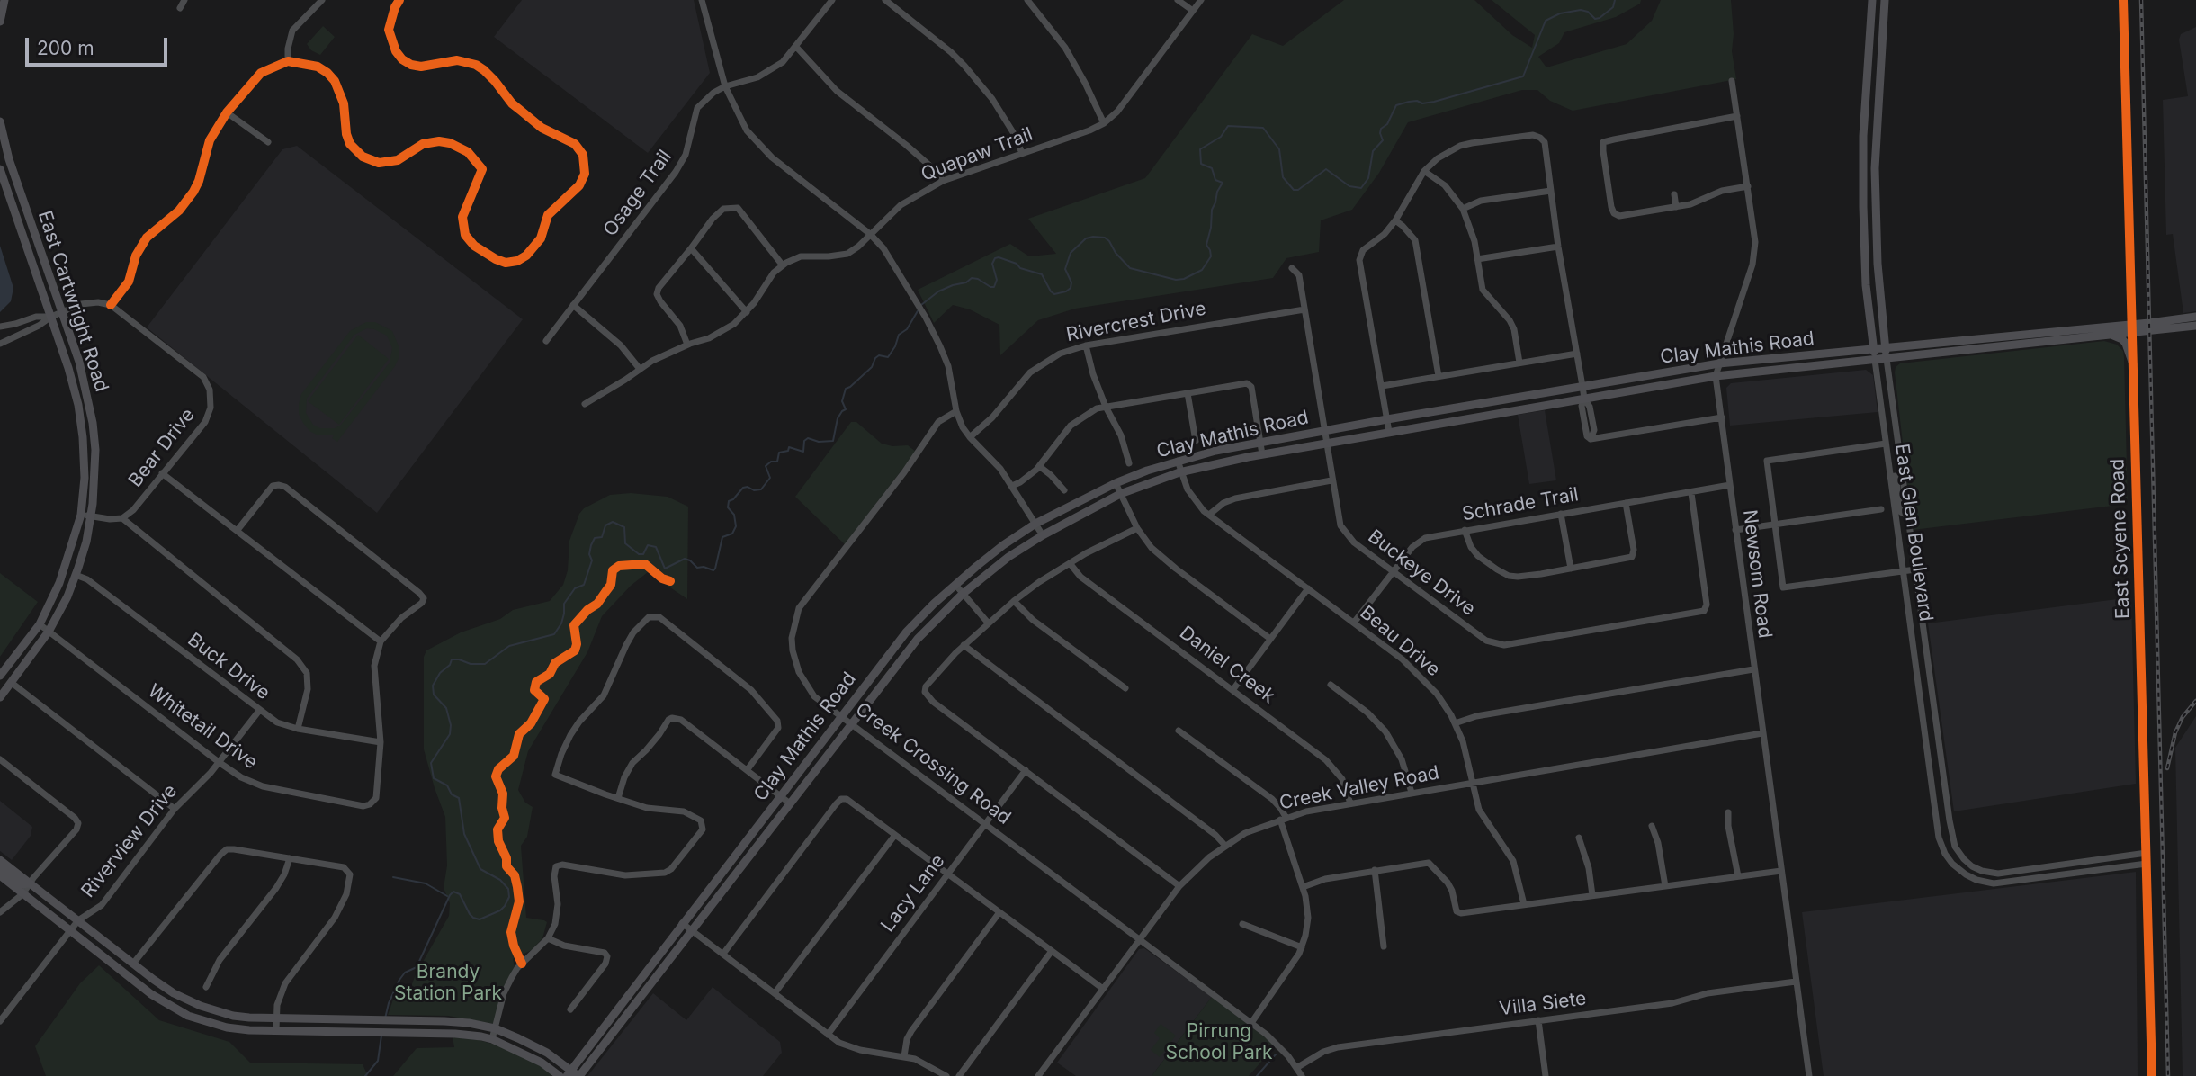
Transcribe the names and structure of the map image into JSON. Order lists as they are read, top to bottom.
{
  "streets": {
    "main road": ["East Cartwright Road", "Clay Mathis Road", "East Glen Boulevard"],
    "street": [
      "Quapaw Trail",
      "Osage Trail",
      "Rivercrest Drive",
      "Bear Drive",
      "Schrade Trail",
      "East Scyene Road",
      "Buckeye Drive",
      "Newsom Road",
      "Beau Drive",
      "Daniel Creek",
      "Buck Drive",
      "Whitetail Drive",
      "Creek Crossing Road",
      "Creek Valley Road",
      "Riverview Drive",
      "Lacy Lane",
      "Villa Siete"
    ]
  },
  "crossings": [
    ["East Cartwright Road", "Buck Drive"],
    ["East Cartwright Road", "Whitetail Drive"],
    ["Rivercrest Drive", "Buckeye Drive"],
    ["Clay Mathis Road", "East Glen Boulevard"],
    ["Clay Mathis Road", "East Scyene Road"],
    ["Clay Mathis Road", "Buckeye Drive"],
    ["Clay Mathis Road", "Newsom Road"],
    ["Clay Mathis Road", "Beau Drive"],
    ["Clay Mathis Road", "Creek Crossing Road"],
    ["Schrade Trail", "Buckeye Drive"],
    ["Schrade Trail", "Newsom Road"],
    ["Schrade Trail", "Beau Drive"],
    ["Newsom Road", "Creek Valley Road"],
    ["Newsom Road", "Villa Siete"],
    ["Beau Drive", "Creek Valley Road"],
    ["Daniel Creek", "Creek Valley Road"],
    ["Buck Drive", "Whitetail Drive"],
    ["Buck Drive", "Riverview Drive"],
    ["Whitetail Drive", "Riverview Drive"],
    ["Creek Crossing Road", "Creek Valley Road"],
    ["Creek Crossing Road", "Lacy Lane"],
    ["Creek Crossing Road", "Villa Siete"]
  ],
  "parks": ["Brandy Station Park", "Pirrung School Park"],
  "scale_bar": "200 m"
}
